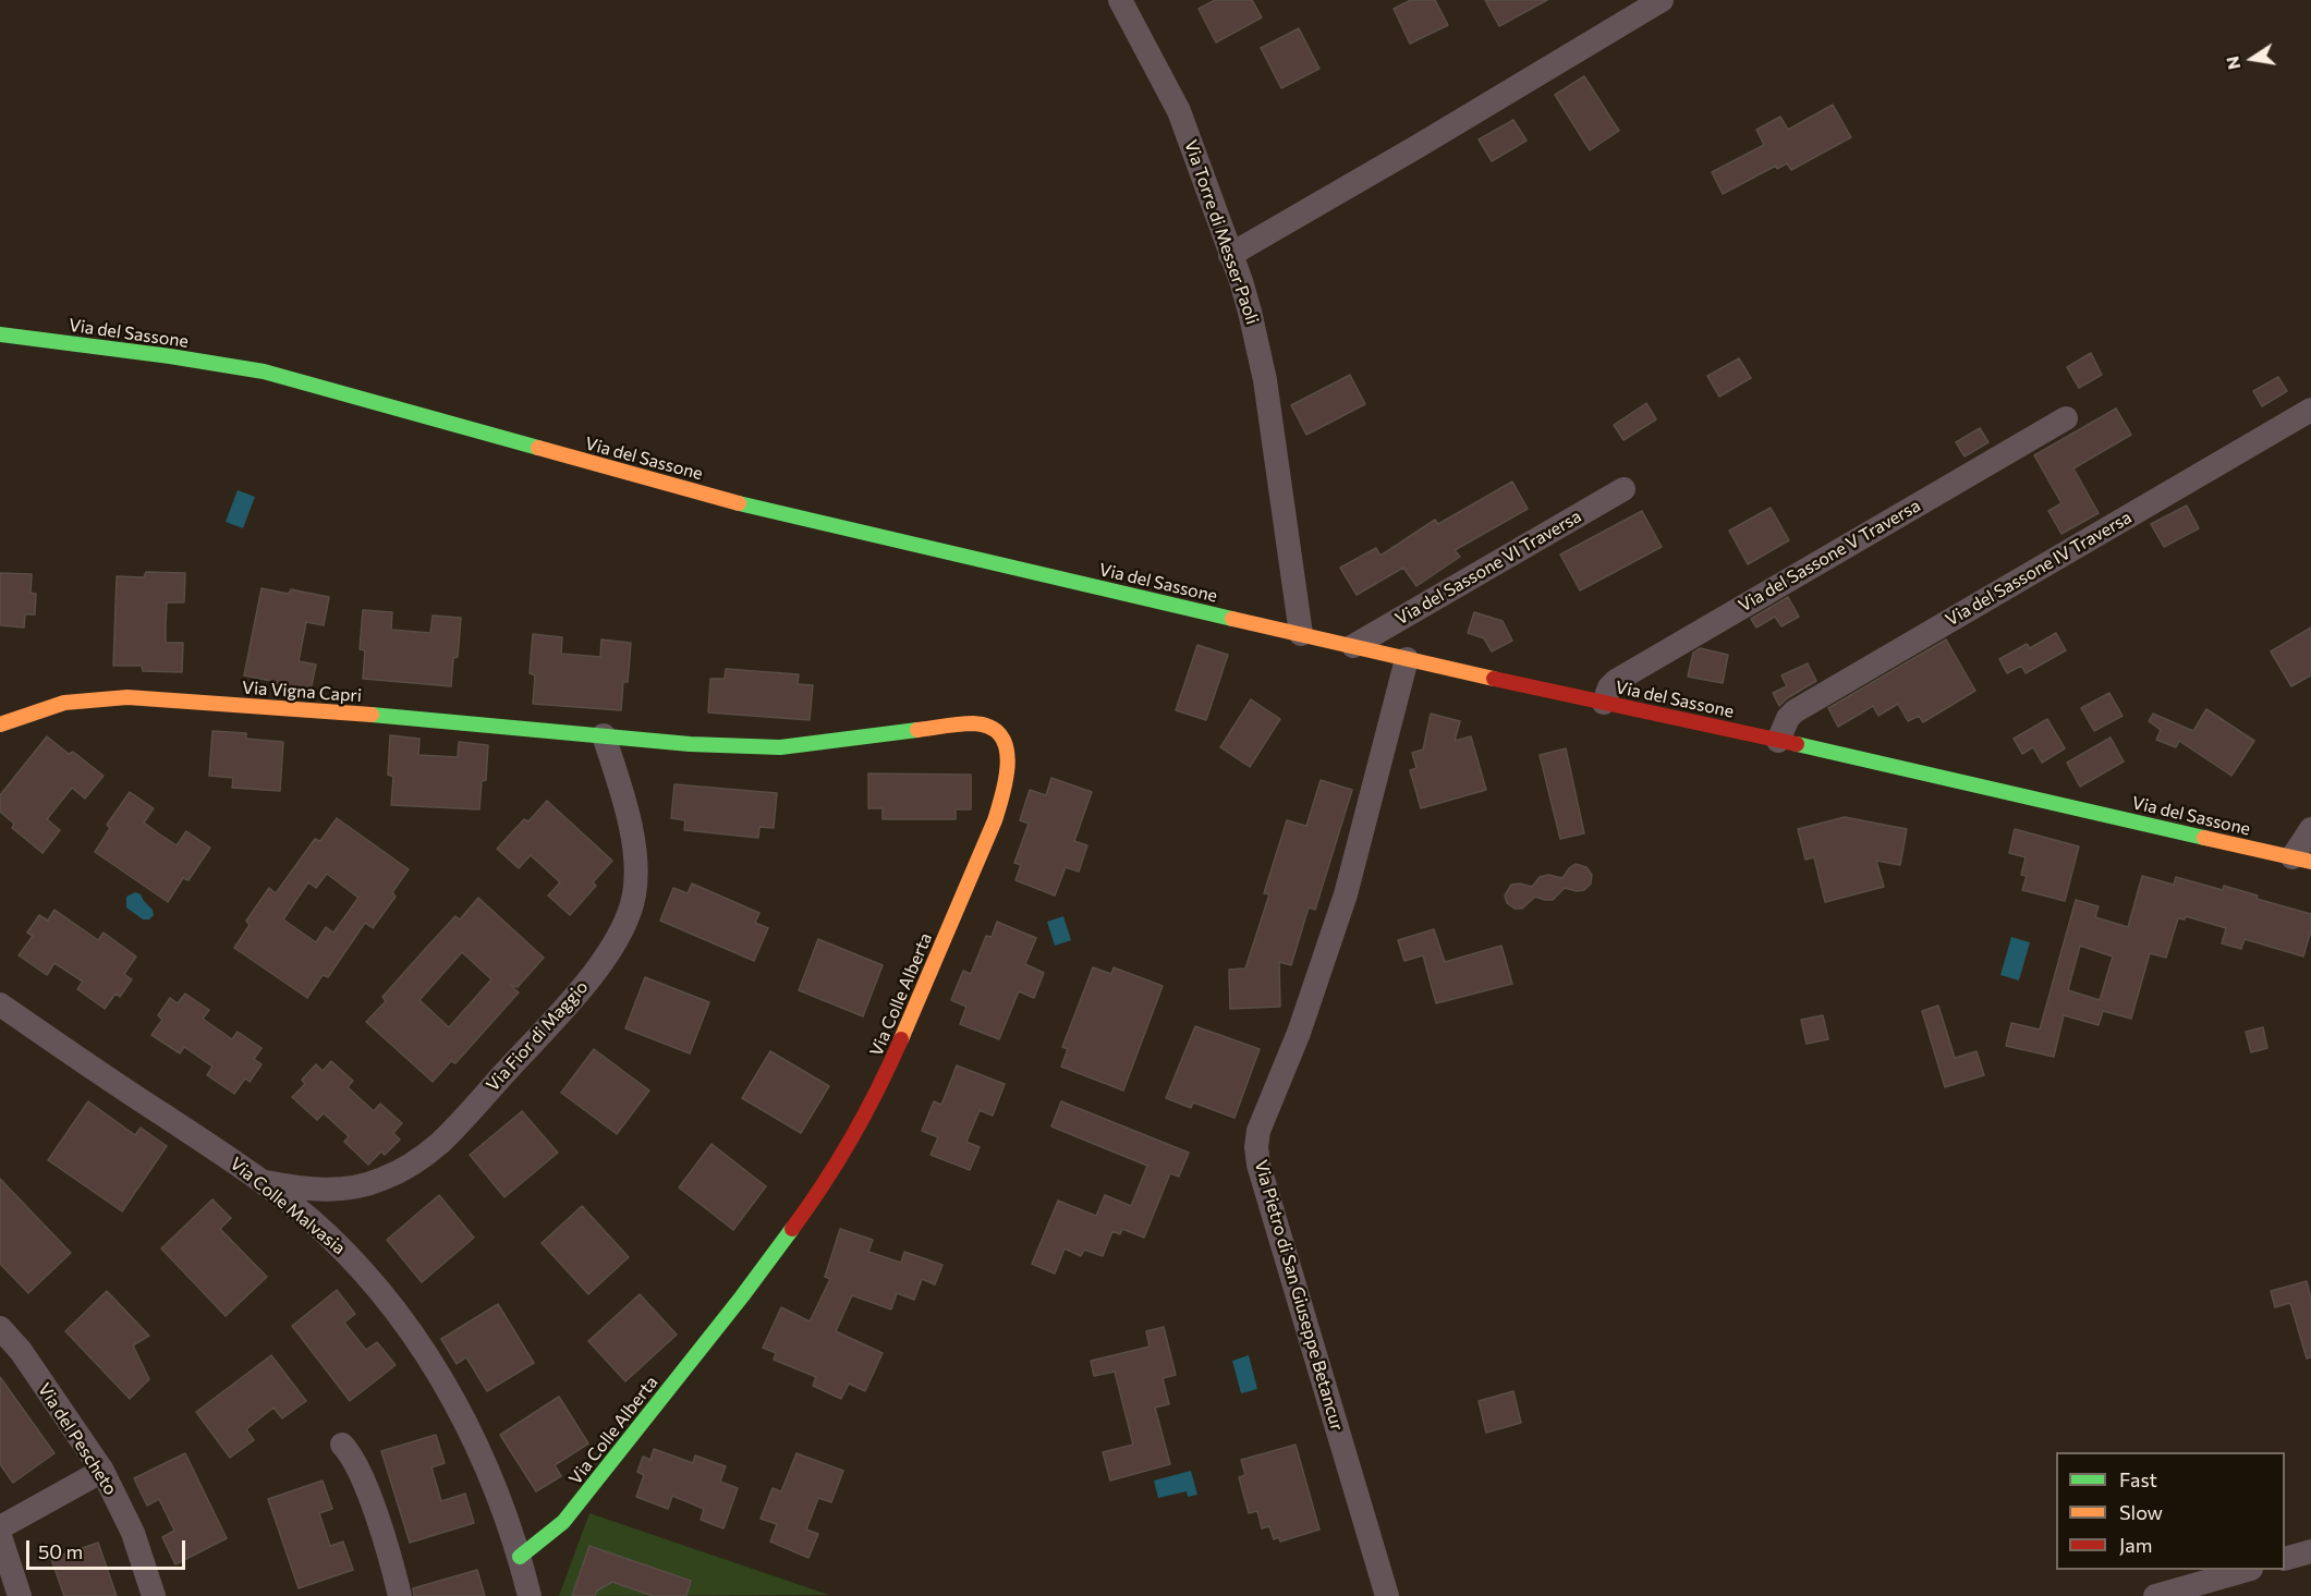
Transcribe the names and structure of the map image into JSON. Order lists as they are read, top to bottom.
{
  "streets": {
    "main road": ["Via del Sassone", "Via Vigna Capri", "Via Colle Alberta"],
    "street": [
      "Via Torre di Messer Paoli",
      "Via del Sassone V Traversa",
      "Via del Sassone VI Traversa",
      "Via del Sassone IV Traversa",
      "Via Fior di Maggio",
      "Via Colle Malvasia",
      "Via Pietro di San Giuseppe Betancur",
      "Via del Pescheto"
    ]
  },
  "crossings": [
    ["Via Torre di Messer Paoli", "Via del Sassone"],
    ["Via del Sassone", "Via del Sassone V Traversa"],
    ["Via del Sassone", "Via del Sassone VI Traversa"],
    ["Via del Sassone", "Via del Sassone IV Traversa"],
    ["Via del Sassone", "Via Pietro di San Giuseppe Betancur"],
    ["Via Vigna Capri", "Via Colle Alberta"],
    ["Via Vigna Capri", "Via Fior di Maggio"],
    ["Via Colle Alberta", "Via Fior di Maggio"],
    ["Via Colle Alberta", "Via Colle Malvasia"],
    ["Via Fior di Maggio", "Via Colle Malvasia"]
  ],
  "legend": ["Fast", "Slow", "Jam"],
  "scale_bar": "50 m",
  "north": "left"
}
